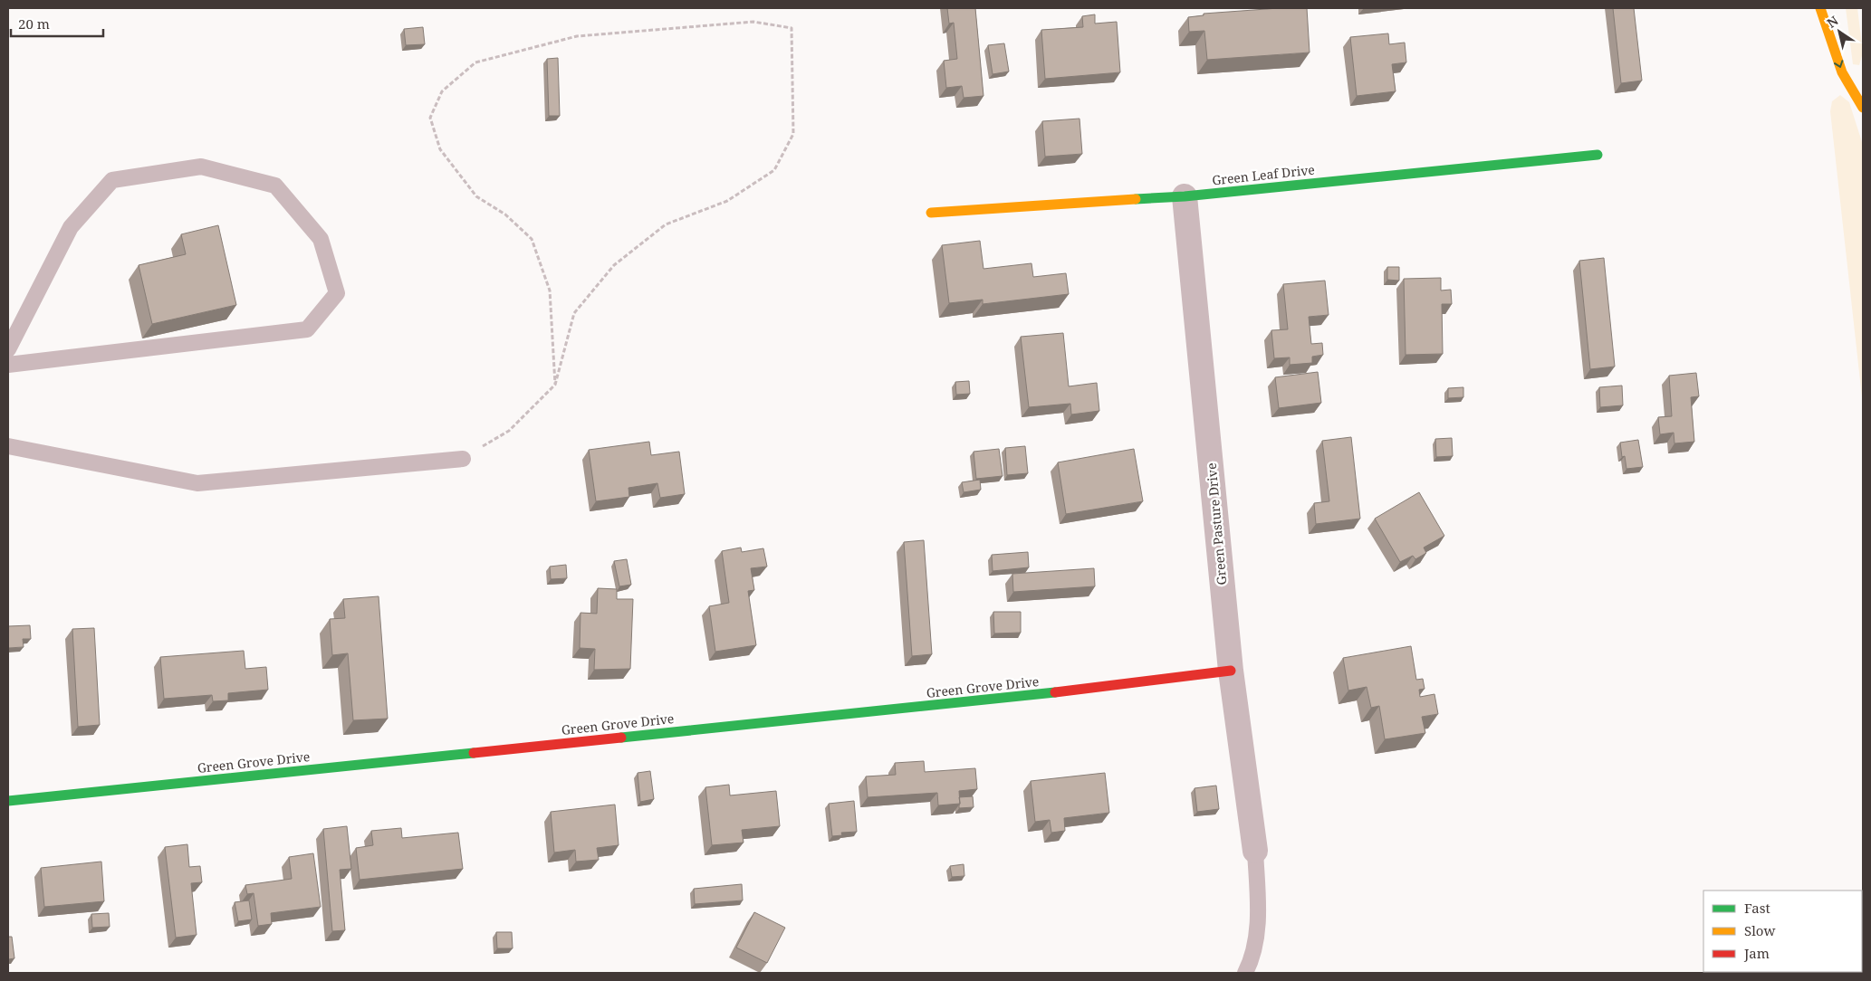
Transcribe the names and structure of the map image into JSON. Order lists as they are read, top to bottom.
{
  "streets": {
    "street": ["Green Leaf Drive", "Green Pasture Drive", "Green Grove Drive"]
  },
  "crossings": [
    ["Green Leaf Drive", "Green Pasture Drive"],
    ["Green Pasture Drive", "Green Grove Drive"]
  ],
  "legend": ["Fast", "Slow", "Jam"],
  "scale_bar": "20 m",
  "north": "top left"
}
